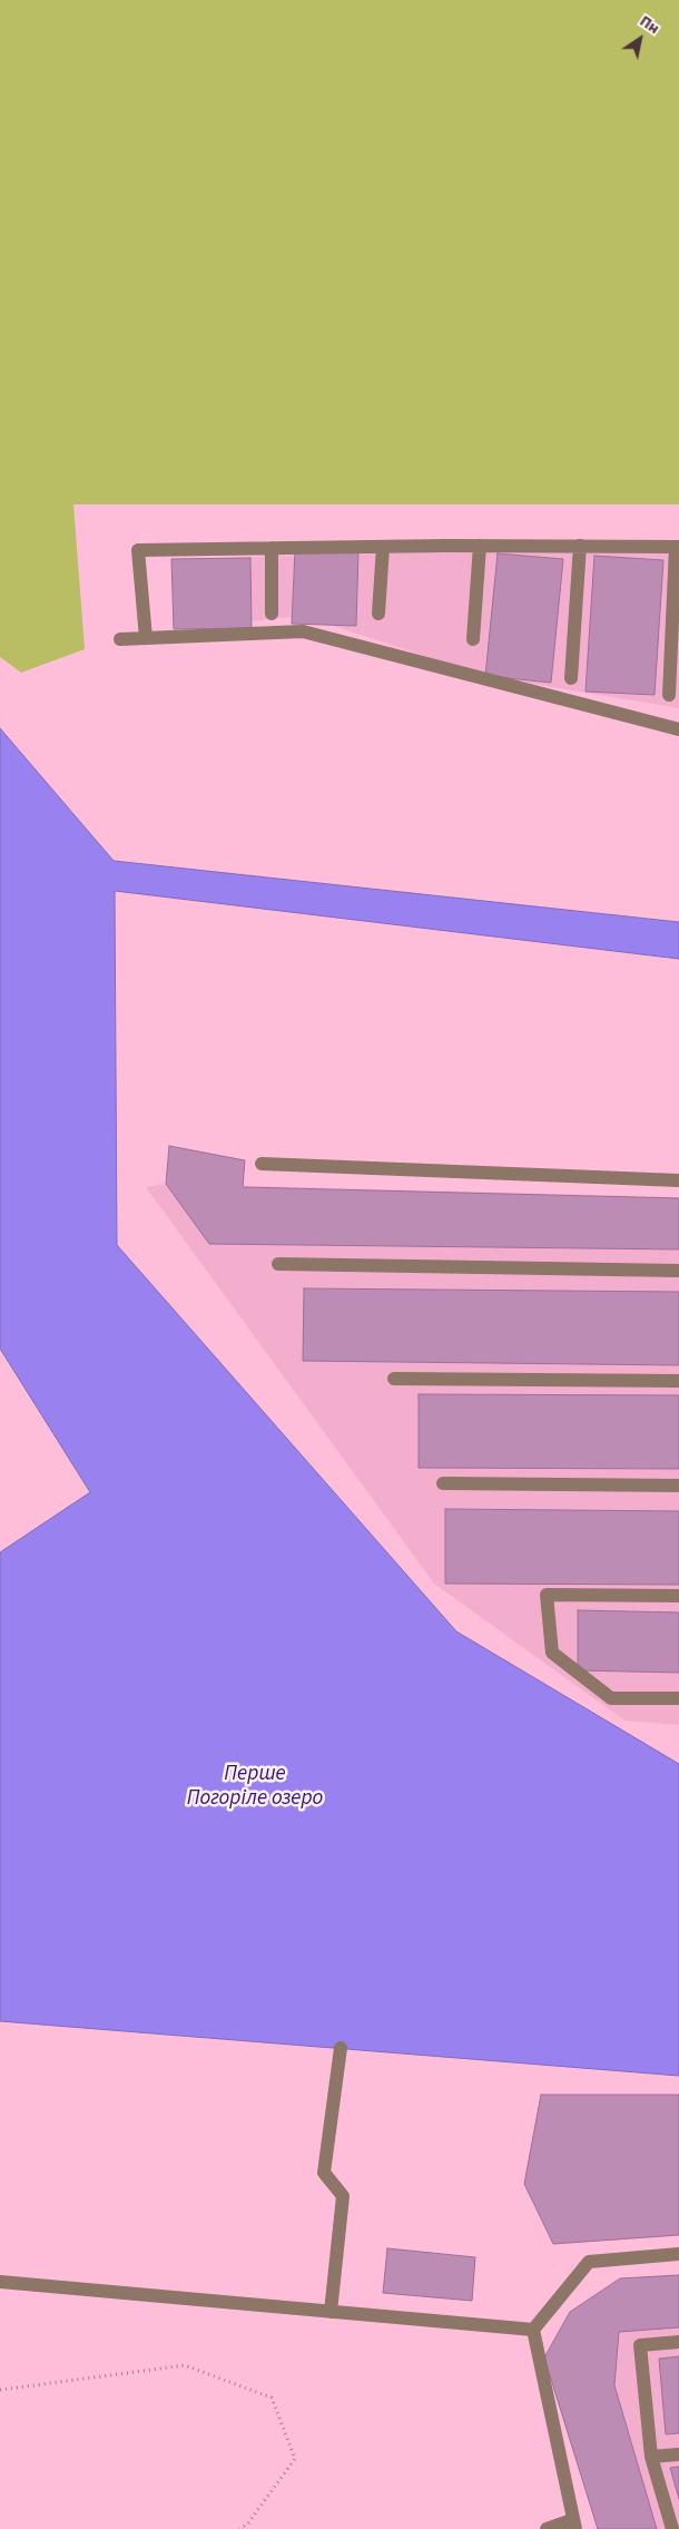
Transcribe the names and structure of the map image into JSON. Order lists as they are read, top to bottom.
{
  "water": ["Перше Погоріле озеро"],
  "north": "top right"
}
